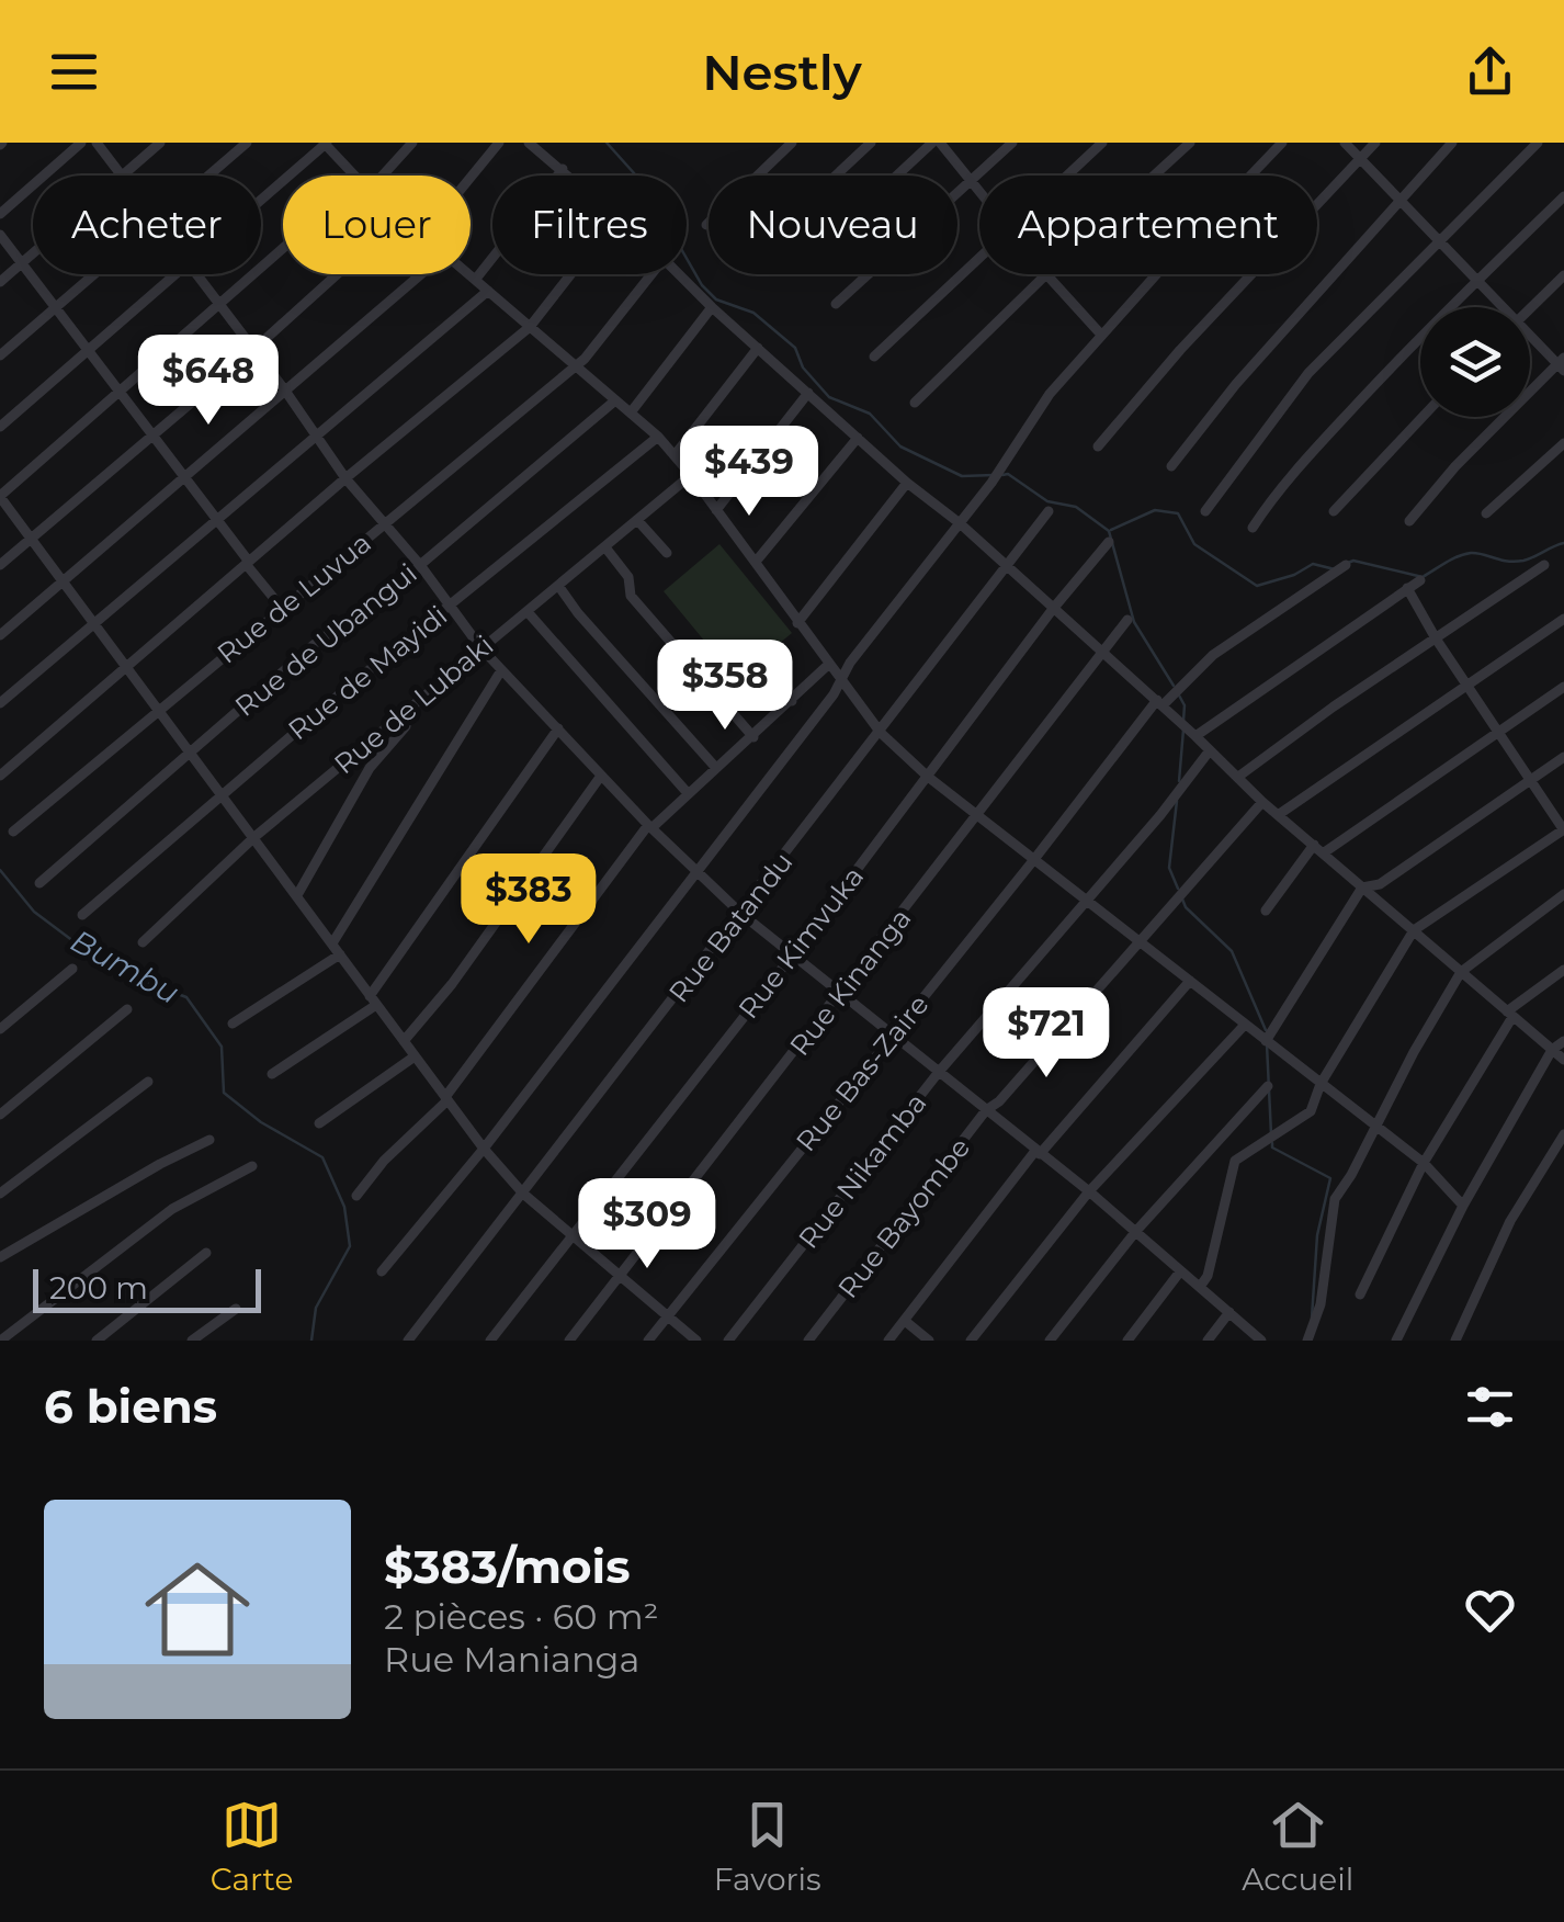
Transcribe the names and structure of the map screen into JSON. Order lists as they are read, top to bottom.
{
  "streets": {
    "street": [
      "Rue de Luvua",
      "Rue de Ubangui",
      "Rue de Mayidi",
      "Rue de Lubaki",
      "Rue Batandu",
      "Rue Kimvuka",
      "Rue Kinanga",
      "Rue Bas-Zaire",
      "Rue Nikamba",
      "Rue Bayombe"
    ]
  },
  "water": ["Bumbu"],
  "scale_bar": "200 m",
  "page": {
    "header": "Nestly",
    "chip": [
      "Acheter",
      "Louer",
      "Filtres",
      "Nouveau",
      "Appartement"
    ],
    "price": [
      "$648",
      "$439",
      "$358",
      "$383",
      "$721",
      "$309"
    ],
    "scale": "200 m",
    "heading": "6 biens",
    "list": [
      {
        "name": "$383/mois",
        "note": "2 pièces · 60 m² · Rue Manianga"
      }
    ],
    "tabs": ["Carte", "Favoris", "Accueil"]
  }
}
